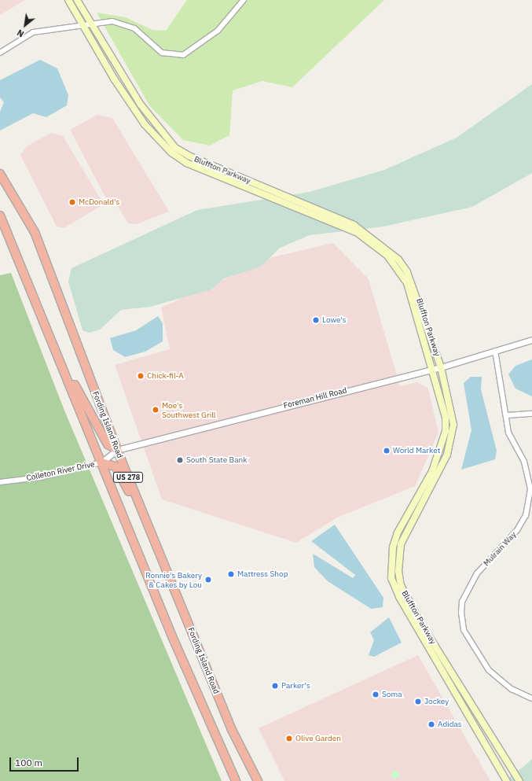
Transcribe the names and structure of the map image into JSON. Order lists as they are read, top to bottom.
{
  "streets": {
    "highway": ["Fording Island Road", "US 278"],
    "main road": ["Bluffton Parkway"],
    "street": ["Foreman Hill Road", "Colleton River Drive", "Mulrain Way"]
  },
  "crossings": [
    ["Bluffton Parkway", "Foreman Hill Road"],
    ["Foreman Hill Road", "Fording Island Road"],
    ["Foreman Hill Road", "Colleton River Drive"],
    ["Foreman Hill Road", "US 278"],
    ["Foreman Hill Road", "Mulrain Way"],
    ["Colleton River Drive", "US 278"]
  ],
  "places": [
    "McDonald's",
    "Lowe's",
    "Chick-fil-A",
    "Moe's Southwest Grill",
    "World Market",
    "South State Bank",
    "Mattress Shop",
    "Ronnie's Bakery & Cakes by Lou",
    "Parker's",
    "Soma",
    "Jockey",
    "Adidas",
    "Olive Garden"
  ],
  "scale_bar": "100 m",
  "north": "bottom left"
}
